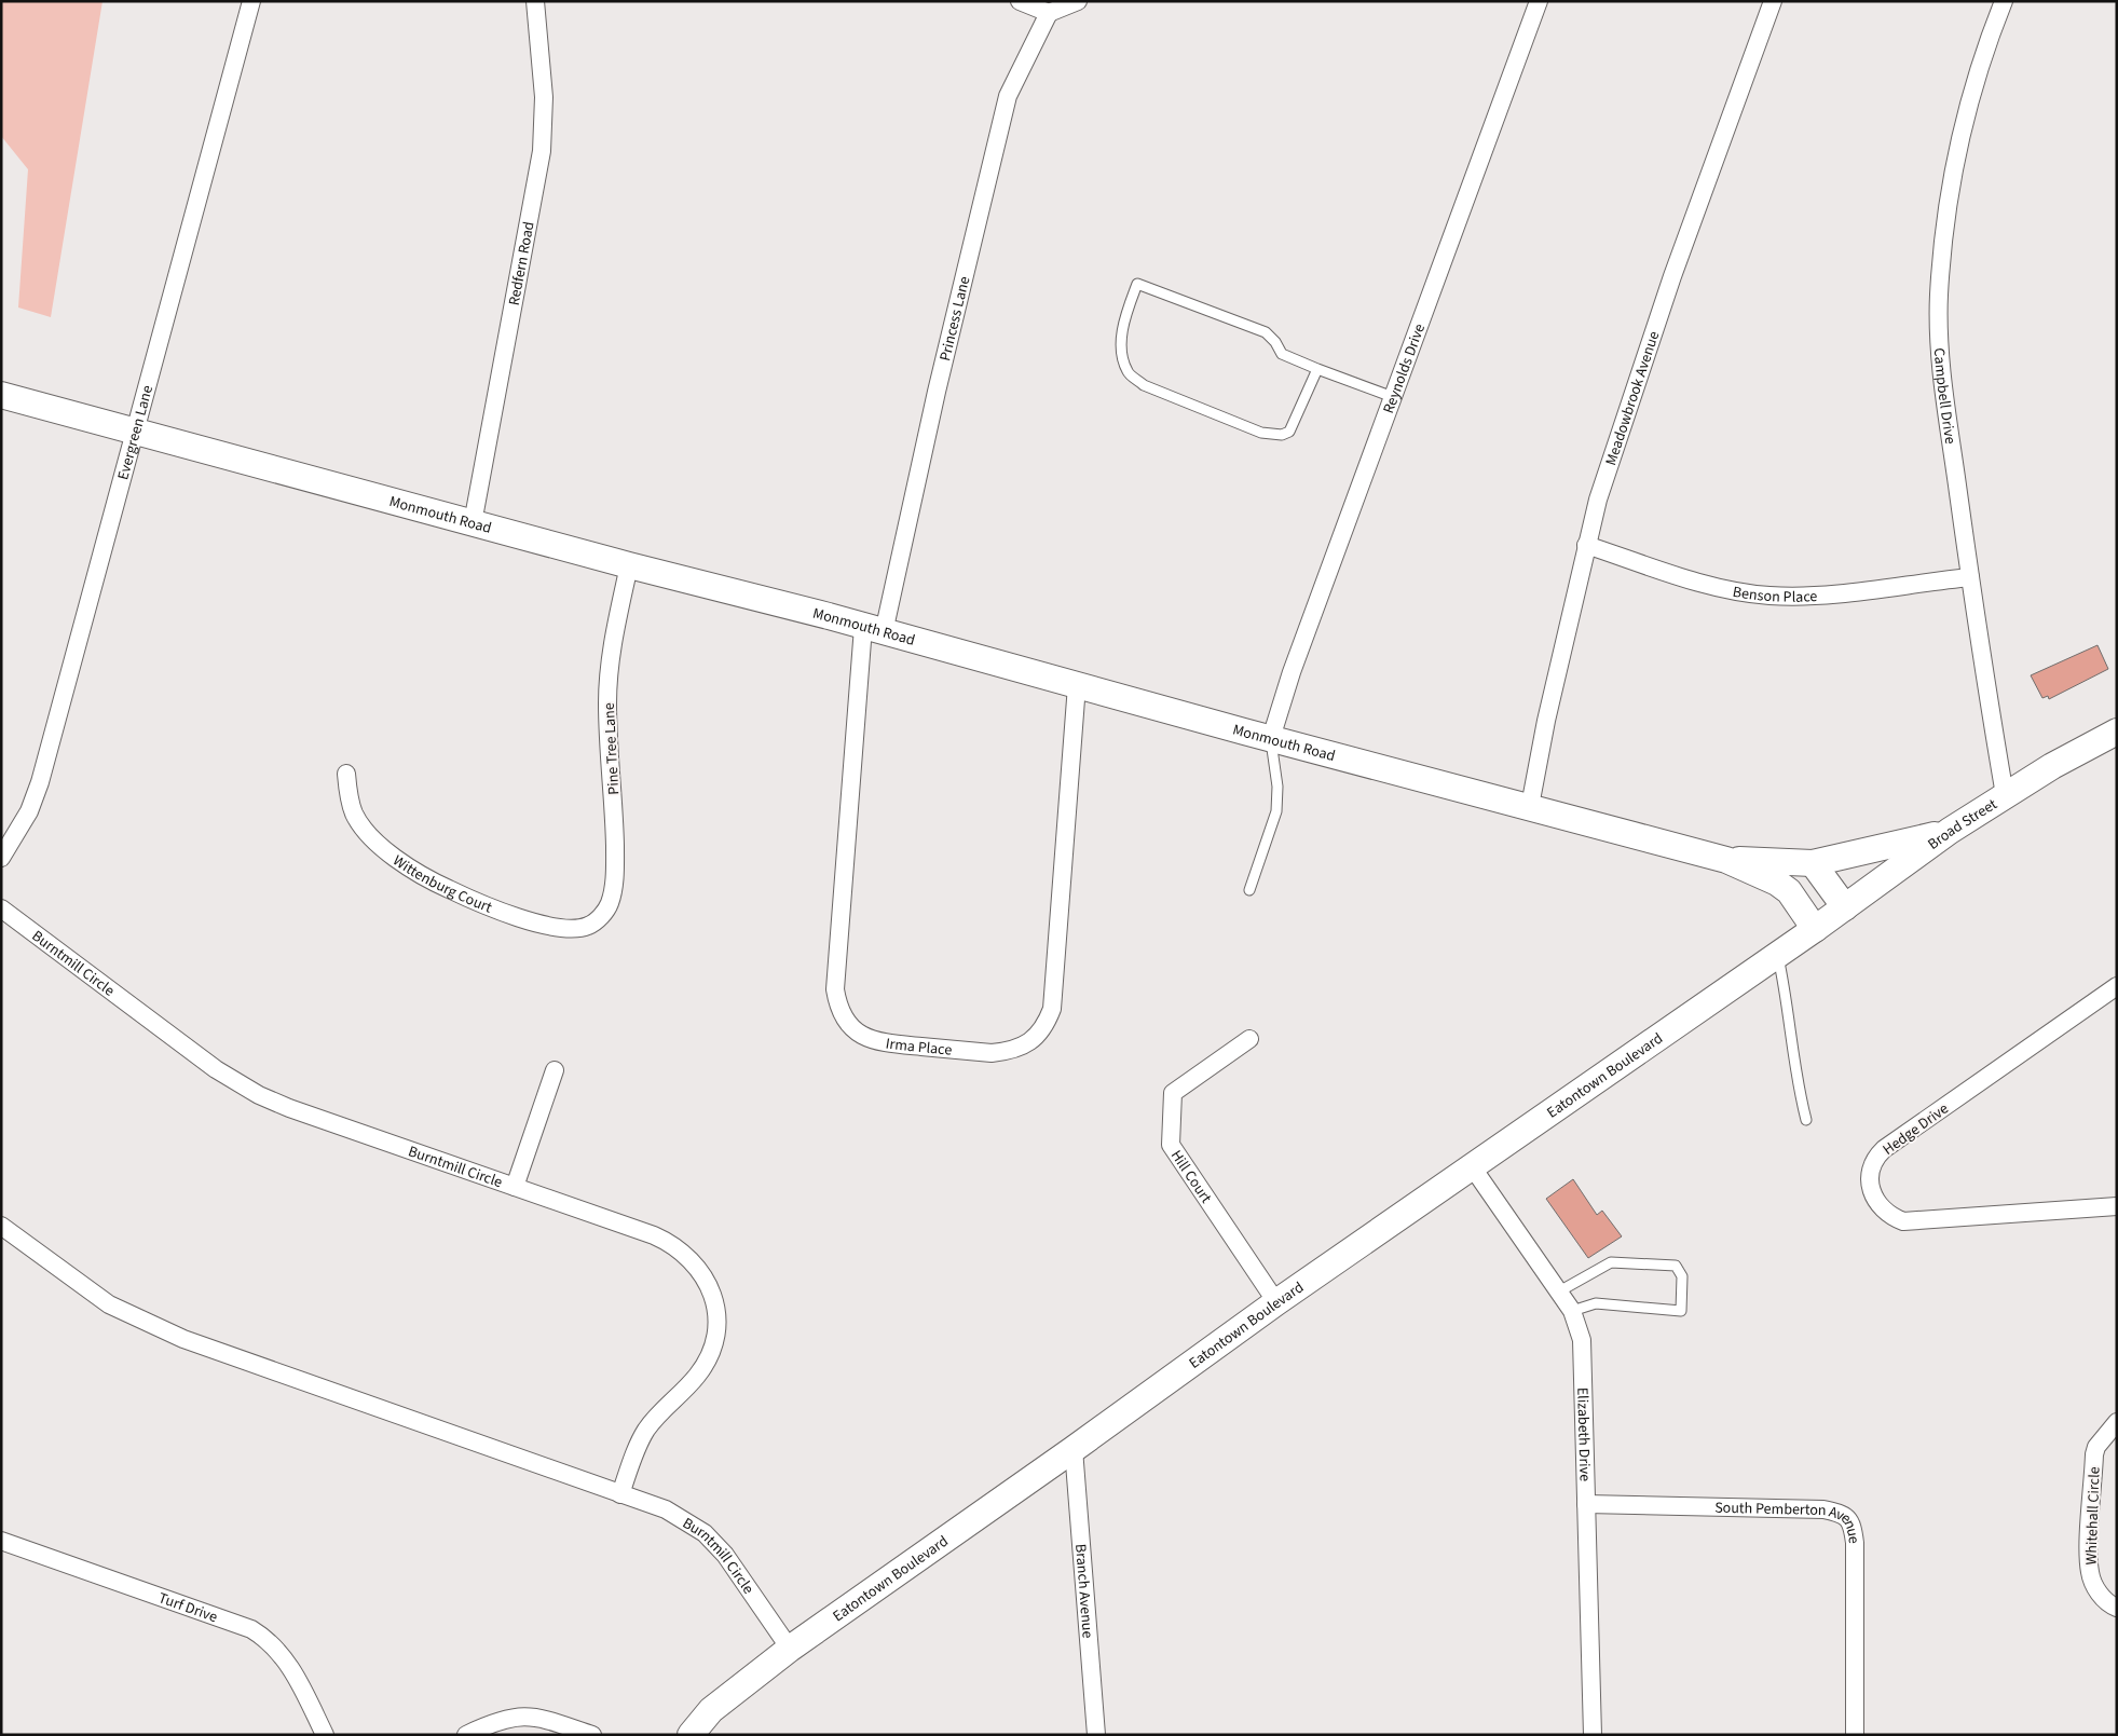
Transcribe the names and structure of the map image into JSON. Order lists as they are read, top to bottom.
{
  "streets": {
    "main road": ["Monmouth Road", "Broad Street", "Eatontown Boulevard"],
    "street": [
      "Redfern Road",
      "Princess Lane",
      "Reynolds Drive",
      "Campbell Drive",
      "Meadowbrook Avenue",
      "Evergreen Lane",
      "Benson Place",
      "Pine Tree Lane",
      "Wittenburg Court",
      "Burntmill Circle",
      "Irma Place",
      "Hedge Drive",
      "Hill Court",
      "Elizabeth Drive",
      "Whitehall Circle",
      "South Pemberton Avenue",
      "Branch Avenue",
      "Turf Drive"
    ]
  },
  "crossings": [
    ["Redfern Road", "Monmouth Road"],
    ["Princess Lane", "Monmouth Road"],
    ["Princess Lane", "Irma Place"],
    ["Reynolds Drive", "Monmouth Road"],
    ["Campbell Drive", "Benson Place"],
    ["Campbell Drive", "Broad Street"],
    ["Meadowbrook Avenue", "Monmouth Road"],
    ["Meadowbrook Avenue", "Benson Place"],
    ["Evergreen Lane", "Monmouth Road"],
    ["Monmouth Road", "Pine Tree Lane"],
    ["Monmouth Road", "Broad Street"],
    ["Monmouth Road", "Irma Place"],
    ["Monmouth Road", "Eatontown Boulevard"],
    ["Pine Tree Lane", "Wittenburg Court"],
    ["Broad Street", "Eatontown Boulevard"],
    ["Burntmill Circle", "Eatontown Boulevard"],
    ["Eatontown Boulevard", "Hill Court"],
    ["Eatontown Boulevard", "Elizabeth Drive"],
    ["Eatontown Boulevard", "Branch Avenue"],
    ["Elizabeth Drive", "South Pemberton Avenue"]
  ]
}
